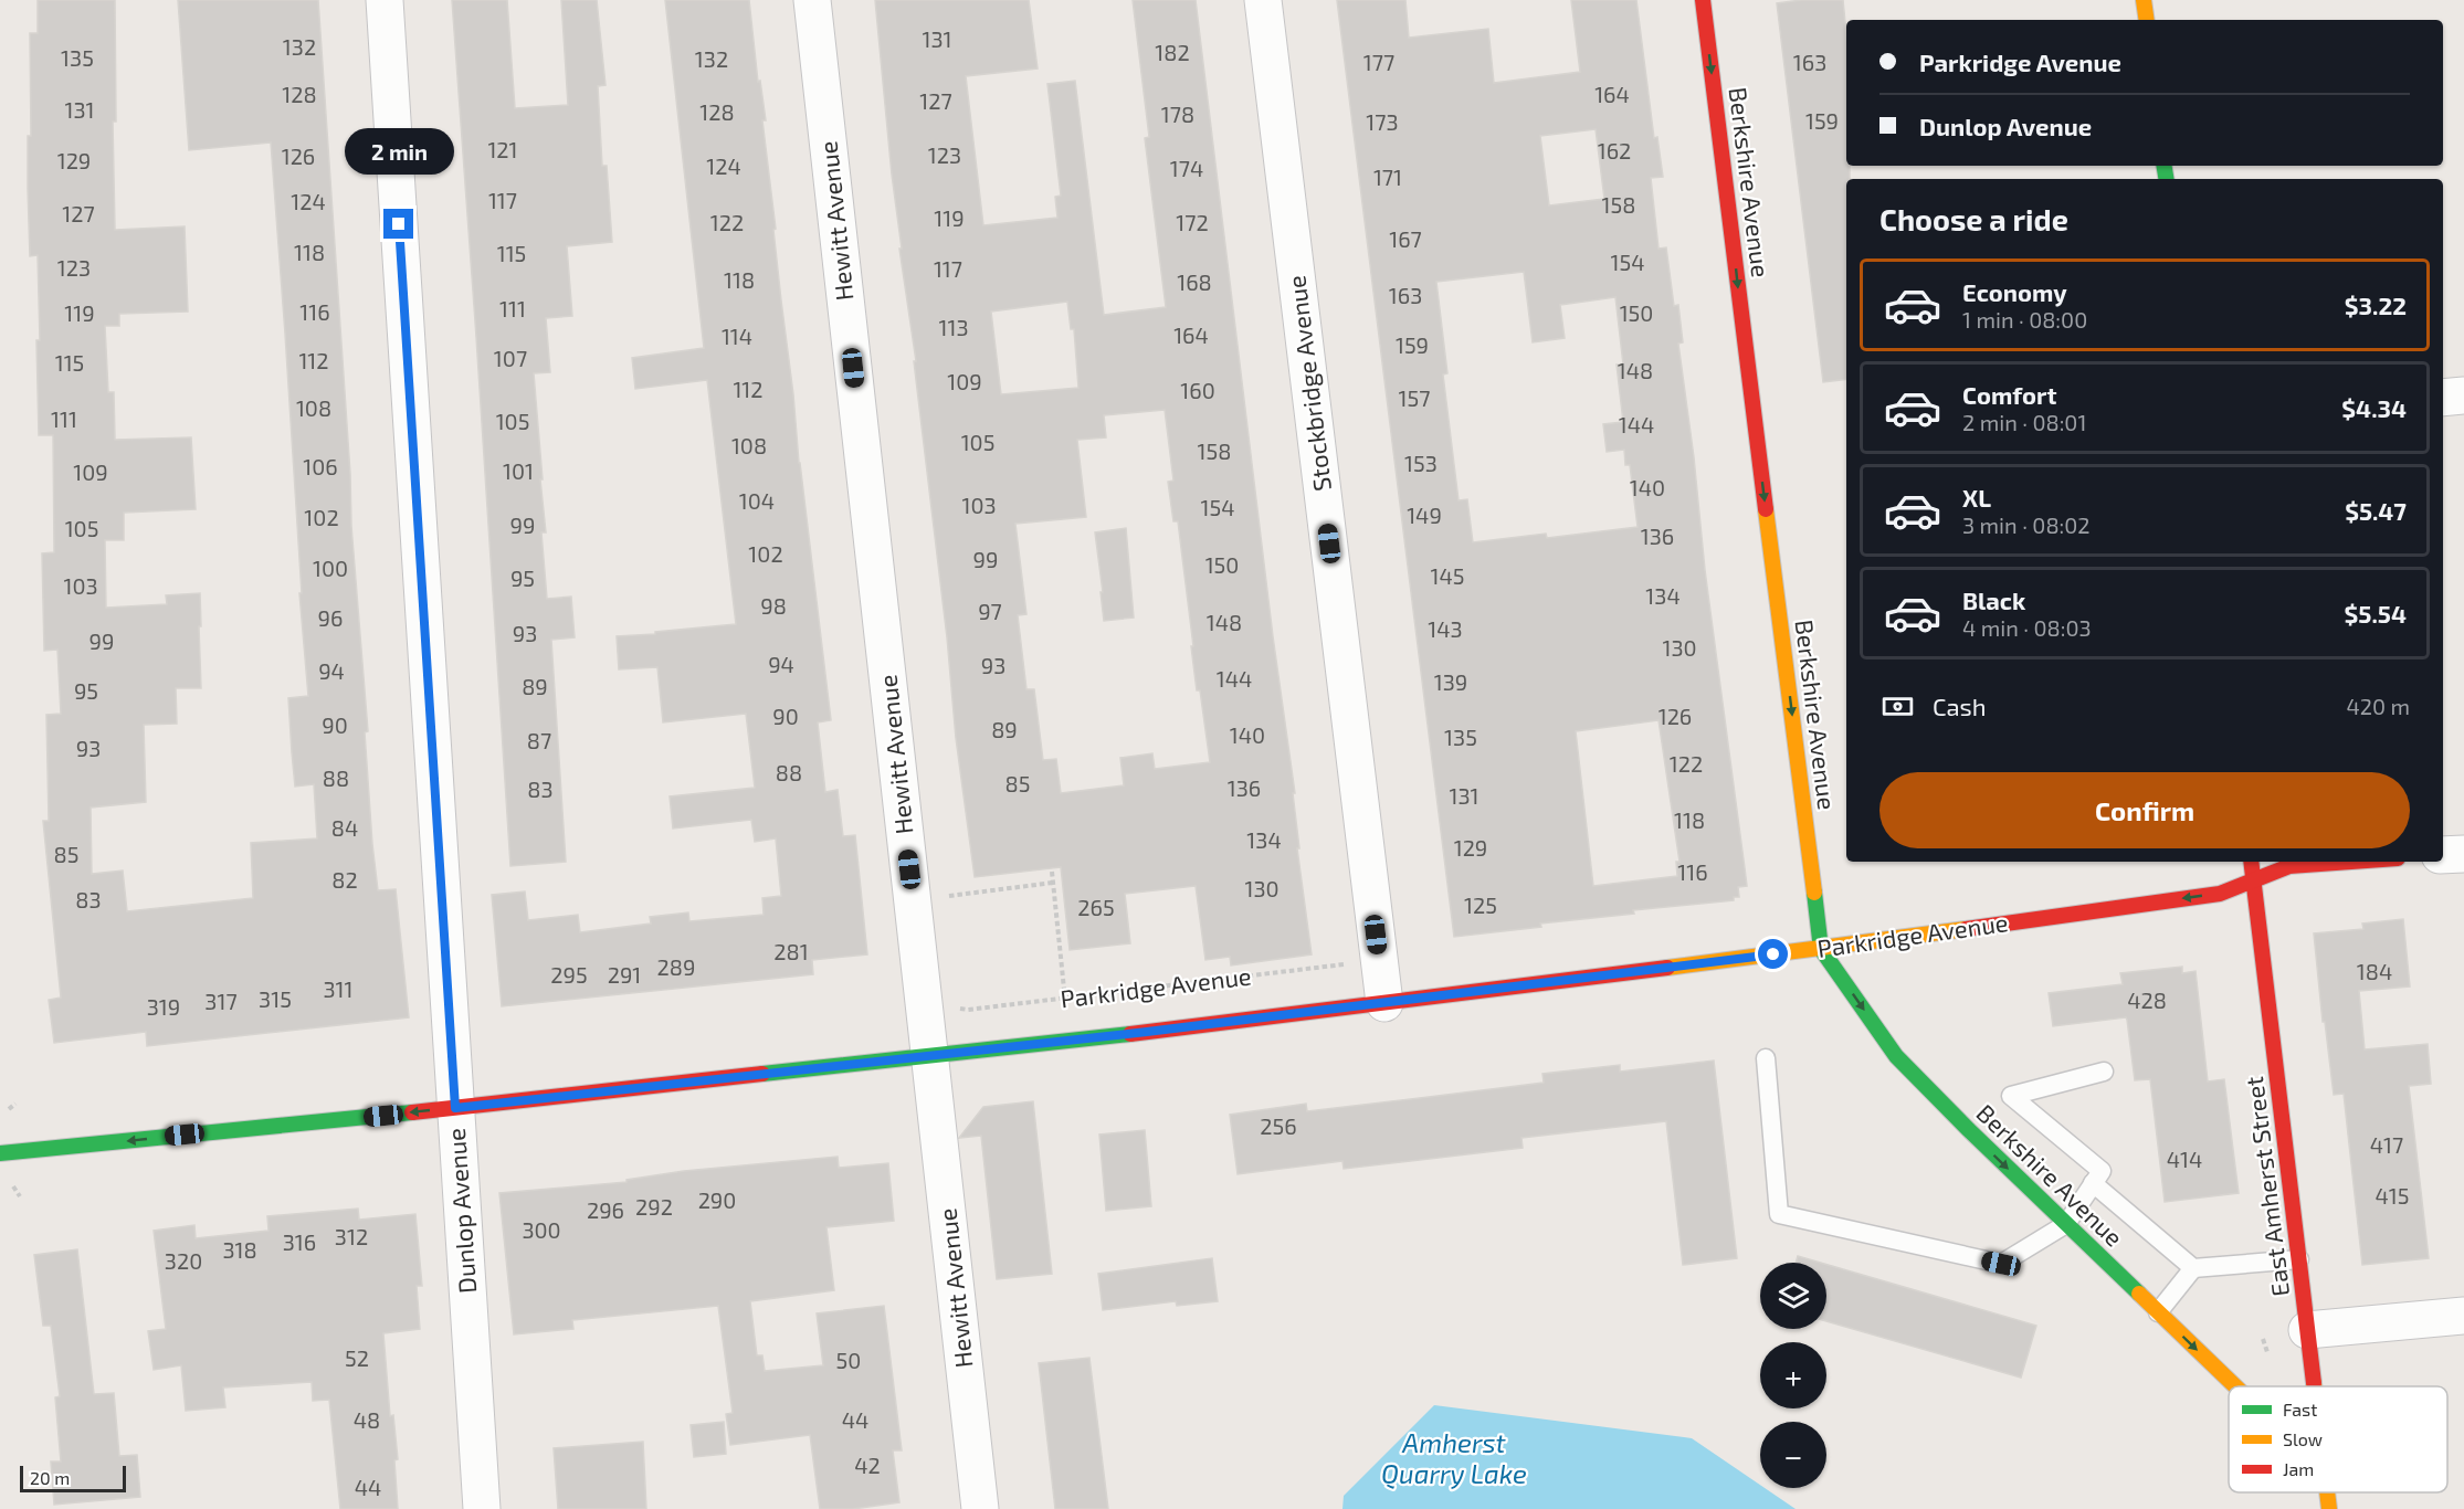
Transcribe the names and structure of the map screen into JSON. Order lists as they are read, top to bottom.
{
  "streets": {
    "street": [
      "Berkshire Avenue",
      "Hewitt Avenue",
      "Stockbridge Avenue",
      "Parkridge Avenue",
      "East Amherst Street",
      "Dunlop Avenue"
    ]
  },
  "crossings": [
    ["Berkshire Avenue", "Parkridge Avenue"],
    ["Hewitt Avenue", "Parkridge Avenue"],
    ["Stockbridge Avenue", "Parkridge Avenue"],
    ["Parkridge Avenue", "East Amherst Street"],
    ["Parkridge Avenue", "Dunlop Avenue"]
  ],
  "one_way": ["Berkshire Avenue"],
  "water": ["Amherst Quarry Lake"],
  "house_numbers": [
    "131",
    "132",
    "182",
    "135",
    "132",
    "177",
    "163",
    "128",
    "164",
    "127",
    "131",
    "128",
    "178",
    "159",
    "173",
    "121",
    "162",
    "123",
    "126",
    "129",
    "124",
    "174",
    "171",
    "117",
    "124",
    "158",
    "127",
    "119",
    "122",
    "172",
    "167",
    "118",
    "115",
    "154",
    "123",
    "117",
    "118",
    "168",
    "163",
    "111",
    "116",
    "119",
    "150",
    "113",
    "164",
    "114",
    "159",
    "107",
    "112",
    "115",
    "148",
    "109",
    "112",
    "160",
    "157",
    "108",
    "111",
    "105",
    "144",
    "105",
    "108",
    "158",
    "153",
    "106",
    "101",
    "109",
    "140",
    "104",
    "103",
    "154",
    "149",
    "102",
    "99",
    "105",
    "136",
    "102",
    "99",
    "150",
    "100",
    "145",
    "95",
    "103",
    "134",
    "98",
    "97",
    "96",
    "148",
    "143",
    "93",
    "99",
    "130",
    "94",
    "93",
    "94",
    "144",
    "139",
    "89",
    "95",
    "90",
    "126",
    "90",
    "89",
    "140",
    "135",
    "87",
    "93",
    "122",
    "88",
    "88",
    "85",
    "136",
    "83",
    "131",
    "118",
    "84",
    "134",
    "129",
    "85",
    "116",
    "82",
    "130",
    "83",
    "125",
    "265",
    "281",
    "289",
    "184",
    "295",
    "291",
    "311",
    "315",
    "428",
    "317",
    "319",
    "256",
    "417",
    "414",
    "415",
    "290",
    "292",
    "296",
    "300",
    "312",
    "316",
    "318",
    "320",
    "52",
    "50",
    "48",
    "44",
    "42",
    "44"
  ],
  "legend": ["Fast", "Slow", "Jam"],
  "scale_bar": "20 m",
  "page": {
    "banner": ["Parkridge Avenue", "Dunlop Avenue"],
    "bubble": "2 min",
    "heading": "Choose a ride",
    "list": [
      {
        "name": "Economy",
        "note": "1 min · 08:00",
        "value": "$3.22"
      },
      {
        "name": "Comfort",
        "note": "2 min · 08:01",
        "value": "$4.34"
      },
      {
        "name": "XL",
        "note": "3 min · 08:02",
        "value": "$5.47"
      },
      {
        "name": "Black",
        "note": "4 min · 08:03",
        "value": "$5.54"
      }
    ],
    "pay": ["Cash", "420 m"],
    "buttons": "Confirm",
    "map_buttons": ["+", "−"],
    "scale": "20 m"
  }
}
